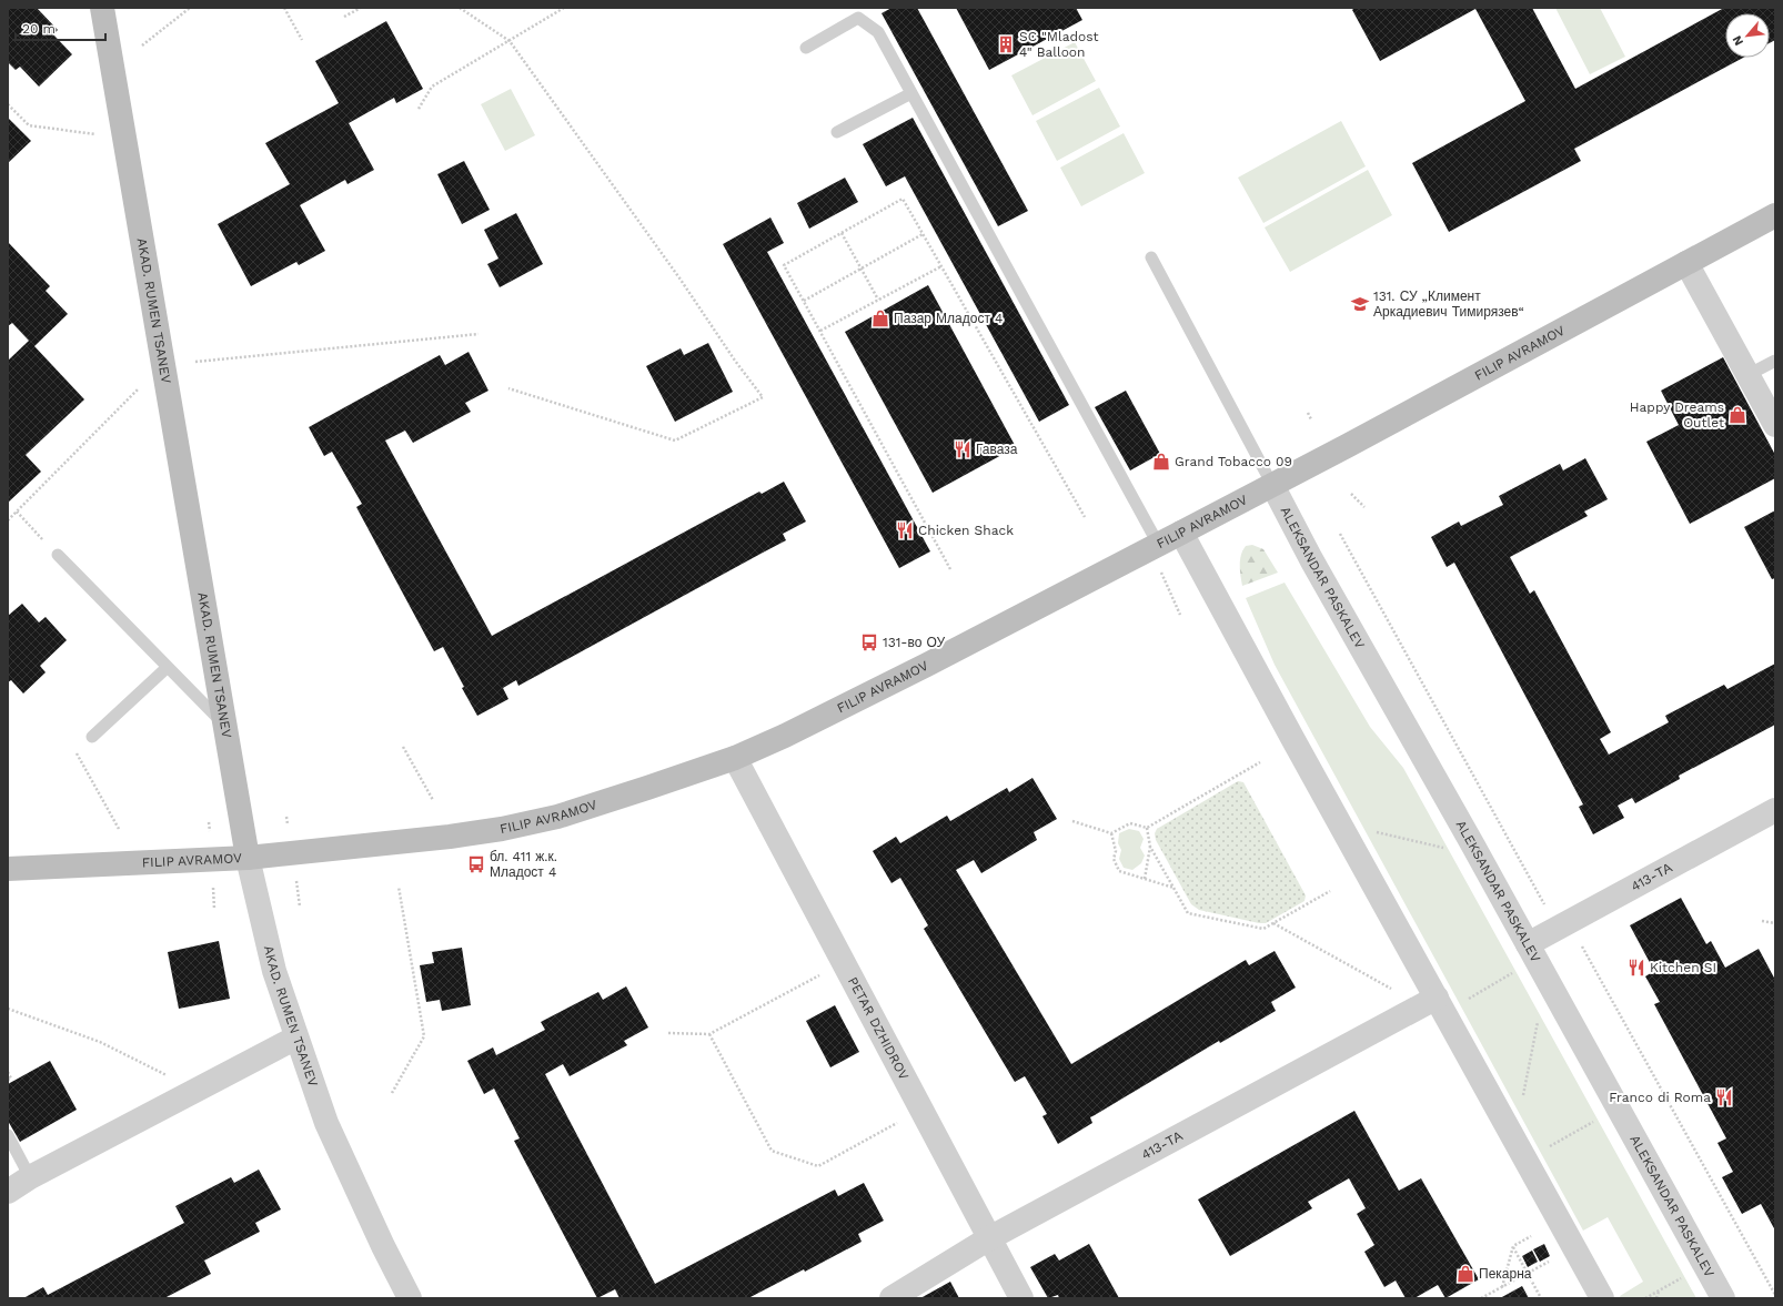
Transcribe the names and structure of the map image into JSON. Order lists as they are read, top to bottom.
{
  "streets": {
    "street": [
      "AKAD. RUMEN TSANEV",
      "FILIP AVRAMOV",
      "ALEKSANDAR PASKALEV",
      "413-ТА",
      "PETAR DZHIDROV"
    ]
  },
  "crossings": [
    ["AKAD. RUMEN TSANEV", "FILIP AVRAMOV"],
    ["FILIP AVRAMOV", "ALEKSANDAR PASKALEV"],
    ["FILIP AVRAMOV", "PETAR DZHIDROV"],
    ["ALEKSANDAR PASKALEV", "413-ТА"],
    ["413-ТА", "PETAR DZHIDROV"]
  ],
  "places": {
    "building": ["SC \"Mladost 4\" Balloon"],
    "school or university": ["131. СУ „Климент Аркадиевич Тимирязев“"],
    "shop": [
      "Пазар Младост 4",
      "Happy Dreams Outlet",
      "Grand Tobacco 09",
      "Пекарна"
    ],
    "restaurant": [
      "Гаваза",
      "Chicken Shack",
      "Kitchen SI",
      "Franco di Roma"
    ],
    "bus stop": ["131-во ОУ", "бл. 411 ж.к. Младост 4"]
  },
  "scale_bar": "20 m",
  "north": "bottom left"
}
